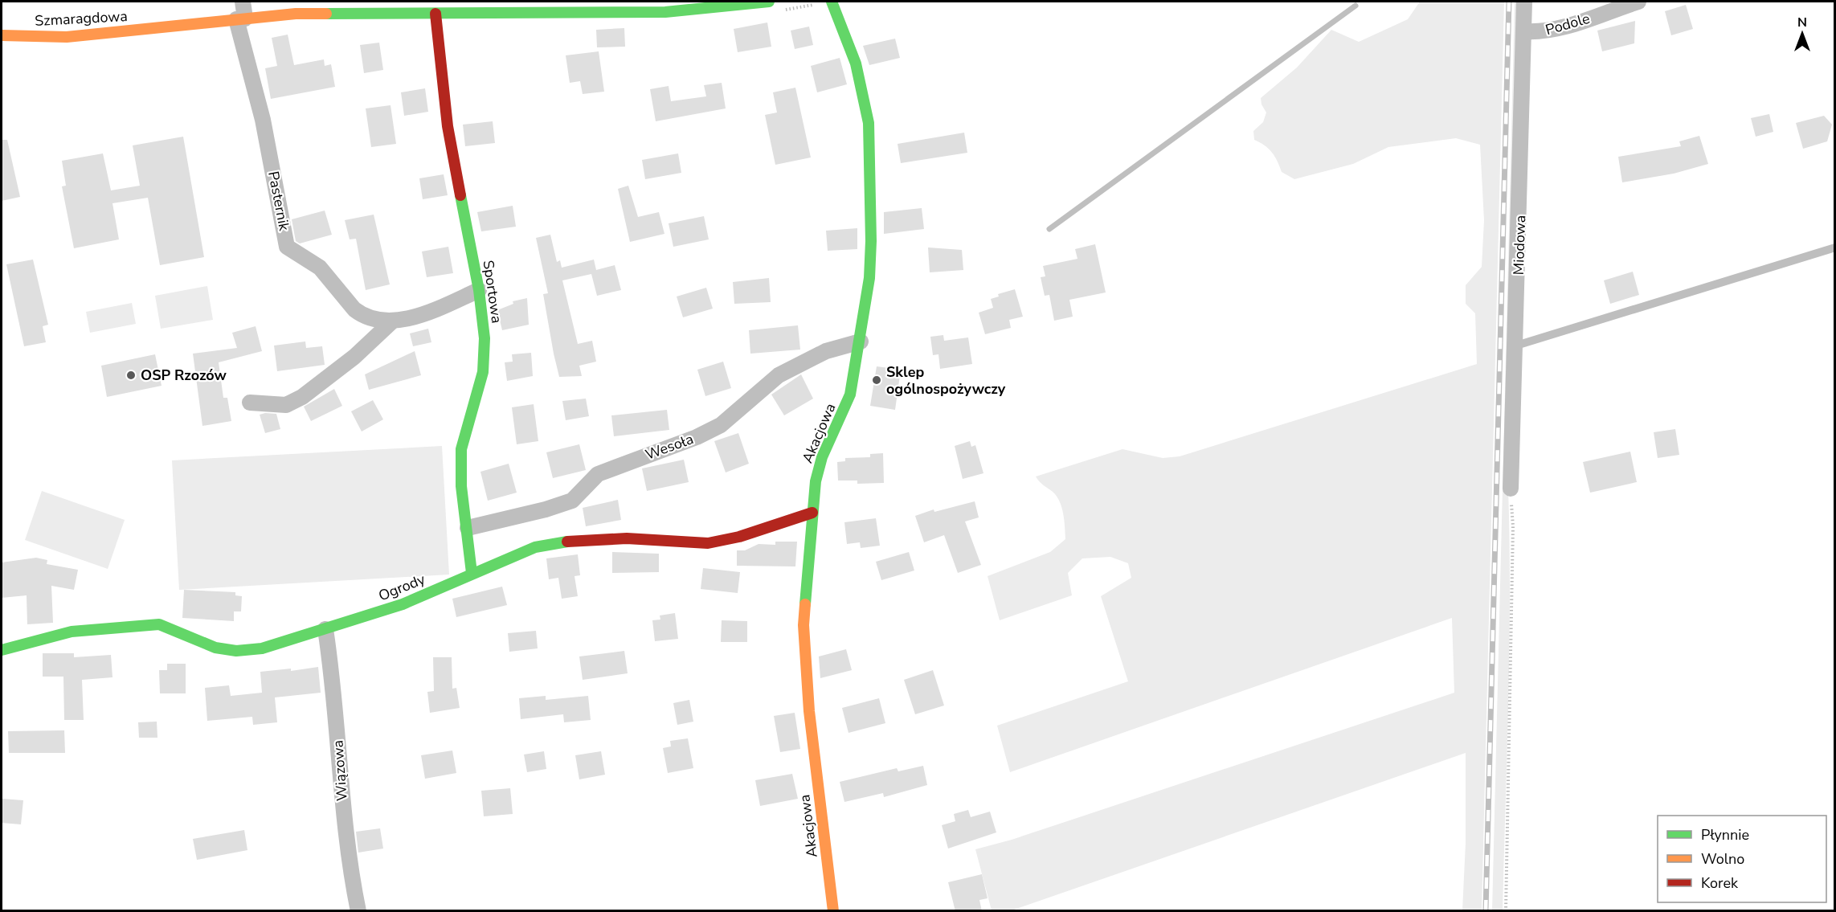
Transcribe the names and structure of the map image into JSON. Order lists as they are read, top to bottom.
{
  "streets": {
    "street": [
      "Szmaragdowa",
      "Podole",
      "Pasternik",
      "Miodowa",
      "Sportowa",
      "Akacjowa",
      "Wesoła",
      "Ogrody",
      "Wiązowa"
    ]
  },
  "crossings": [
    ["Szmaragdowa", "Pasternik"],
    ["Szmaragdowa", "Sportowa"],
    ["Podole", "Miodowa"],
    ["Pasternik", "Sportowa"],
    ["Sportowa", "Wesoła"],
    ["Sportowa", "Ogrody"],
    ["Akacjowa", "Wesoła"],
    ["Akacjowa", "Ogrody"],
    ["Ogrody", "Wiązowa"]
  ],
  "places": ["OSP Rzozów", "Sklep ogólnospożywczy"],
  "legend": ["Płynnie", "Wolno", "Korek"],
  "north": "top"
}
